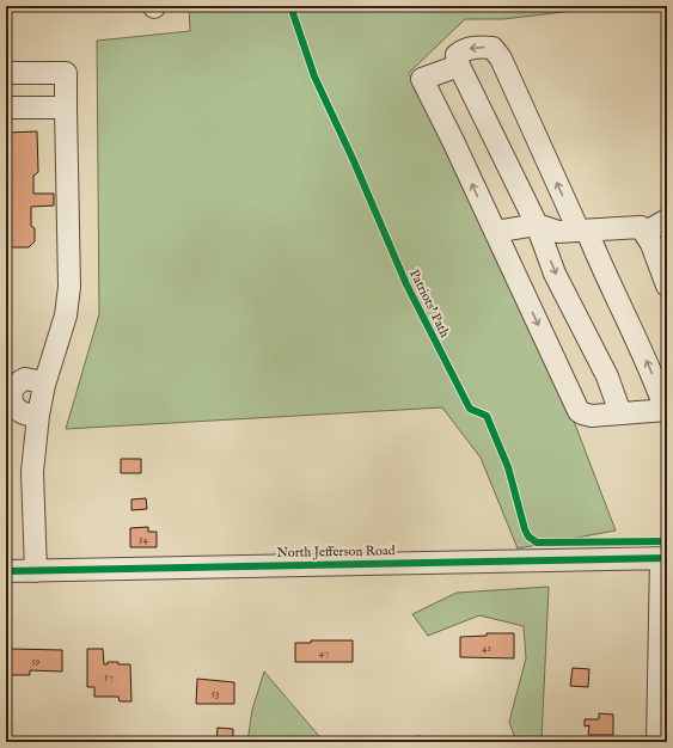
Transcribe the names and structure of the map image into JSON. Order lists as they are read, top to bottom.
{
  "streets": {
    "street": ["North Jefferson Road"],
    "cycle path": ["Patriots' Path"]
  },
  "house_numbers": [
    "54",
    "41",
    "47",
    "59",
    "57",
    "53"
  ]
}
